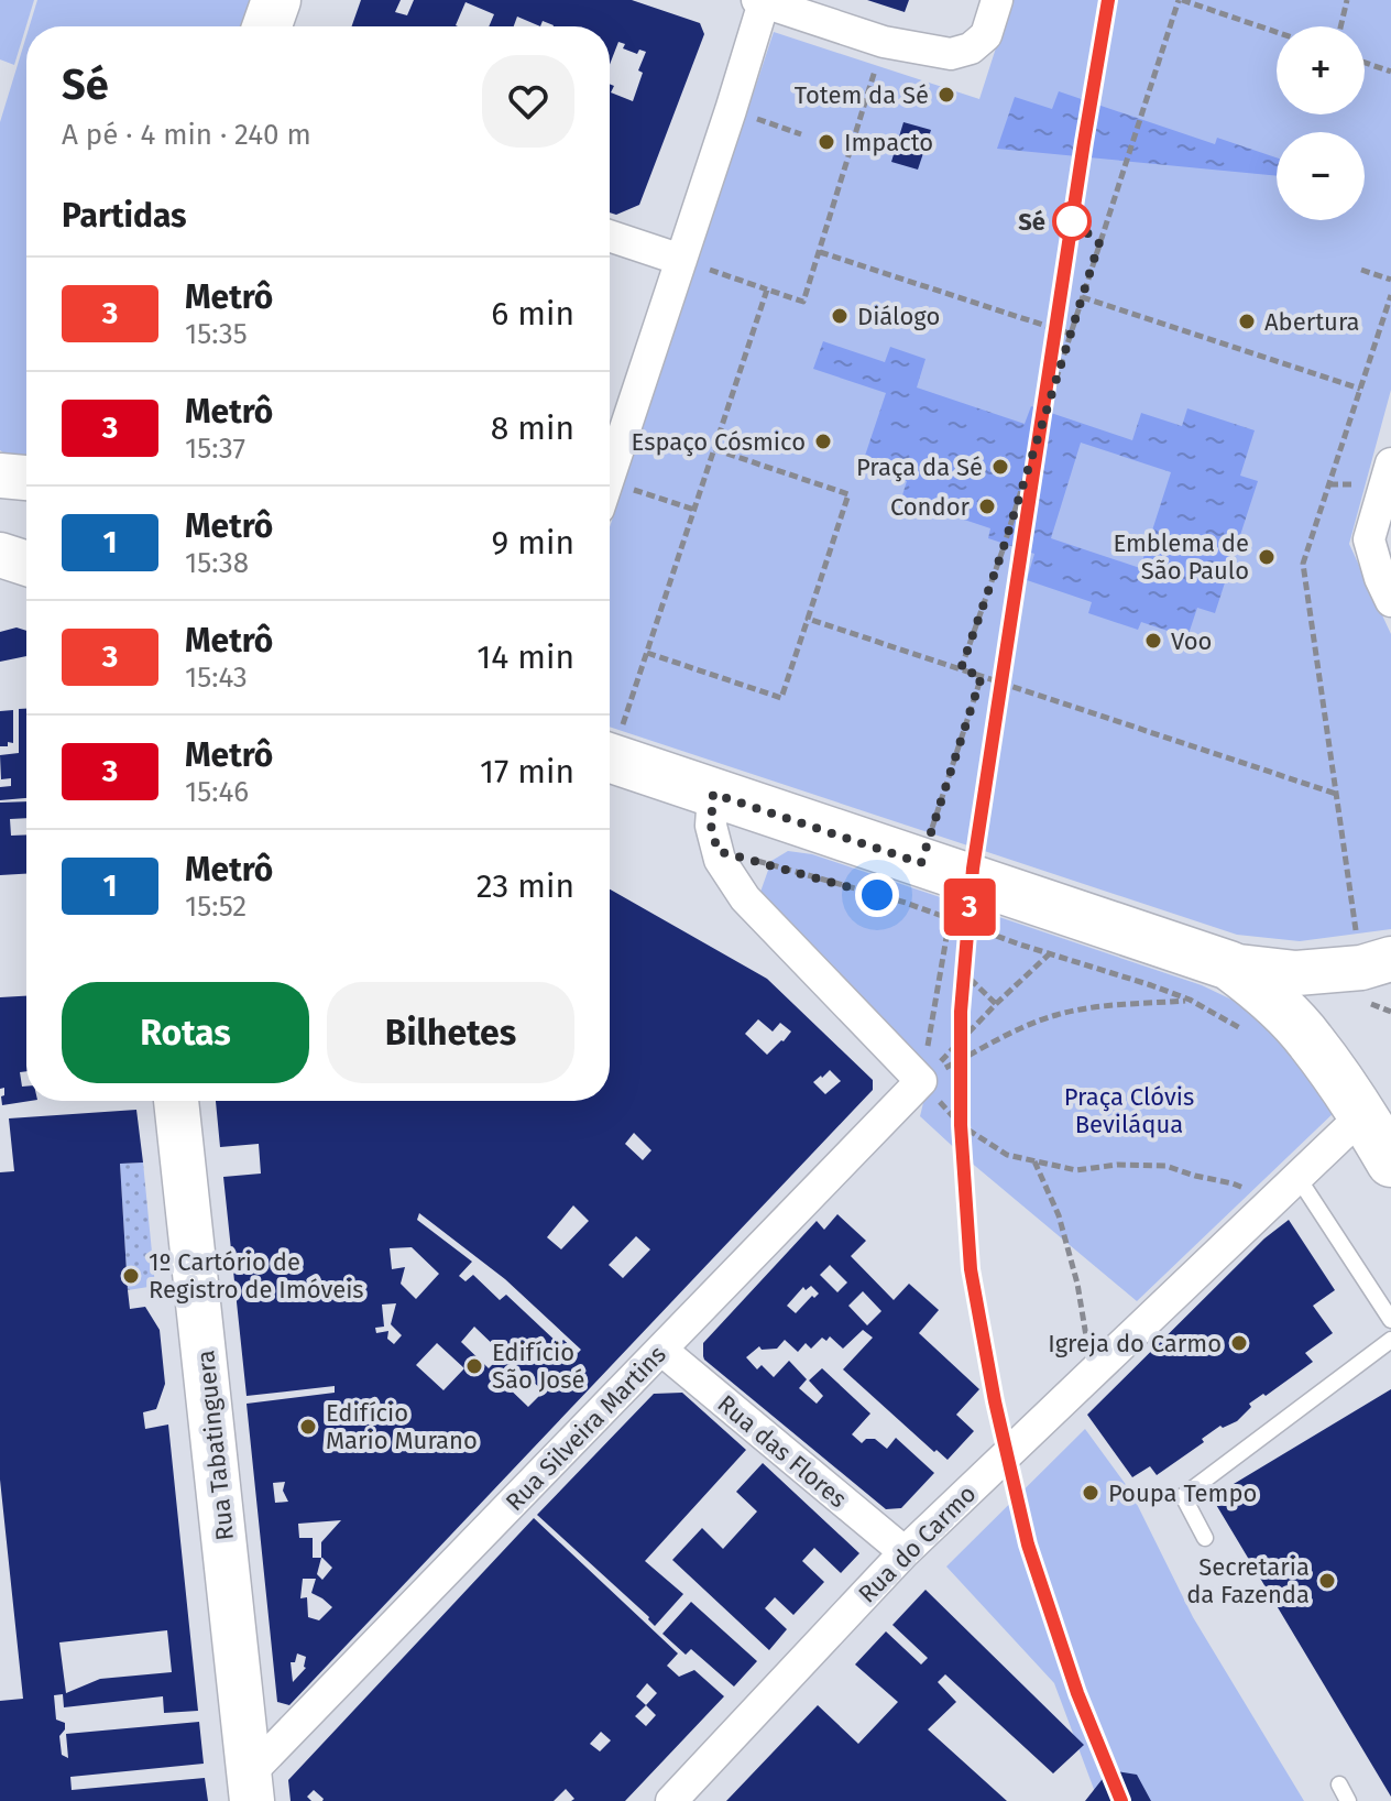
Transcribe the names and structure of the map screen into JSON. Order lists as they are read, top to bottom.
{
  "streets": {
    "main road": ["Rua Tabatinguera"],
    "street": ["Rua Silveira Martins", "Rua das Flores", "Rua do Carmo"]
  },
  "crossings": [
    ["Rua Silveira Martins", "Rua Tabatinguera"],
    ["Rua Silveira Martins", "Rua das Flores"],
    ["Rua das Flores", "Rua do Carmo"]
  ],
  "parks": ["Praça Clóvis Beviláqua"],
  "places": [
    "Totem da Sé",
    "Impacto",
    "Sé",
    "Diálogo",
    "Abertura",
    "Espaço Cósmico",
    "Praça da Sé",
    "Condor",
    "Emblema de São Paulo",
    "Voo",
    "1º Cartório de Registro de Imóveis",
    "Igreja do Carmo",
    "Edifício São José",
    "Edifício Mario Murano",
    "Poupa Tempo",
    "Secretaria da Fazenda"
  ],
  "lines": ["metro line 3"],
  "page": {
    "on_map": "3",
    "map_buttons": ["+", "−"],
    "heading": [
      ["Sé", "A pé · 4 min · 240 m"],
      "Partidas"
    ],
    "list": [
      {
        "mark": "3",
        "name": "Metrô",
        "note": "15:35",
        "value": "6 min"
      },
      {
        "mark": "3",
        "name": "Metrô",
        "note": "15:37",
        "value": "8 min"
      },
      {
        "mark": "1",
        "name": "Metrô",
        "note": "15:38",
        "value": "9 min"
      },
      {
        "mark": "3",
        "name": "Metrô",
        "note": "15:43",
        "value": "14 min"
      },
      {
        "mark": "3",
        "name": "Metrô",
        "note": "15:46",
        "value": "17 min"
      },
      {
        "mark": "1",
        "name": "Metrô",
        "note": "15:52",
        "value": "23 min"
      }
    ],
    "buttons": ["Rotas", "Bilhetes"]
  }
}
